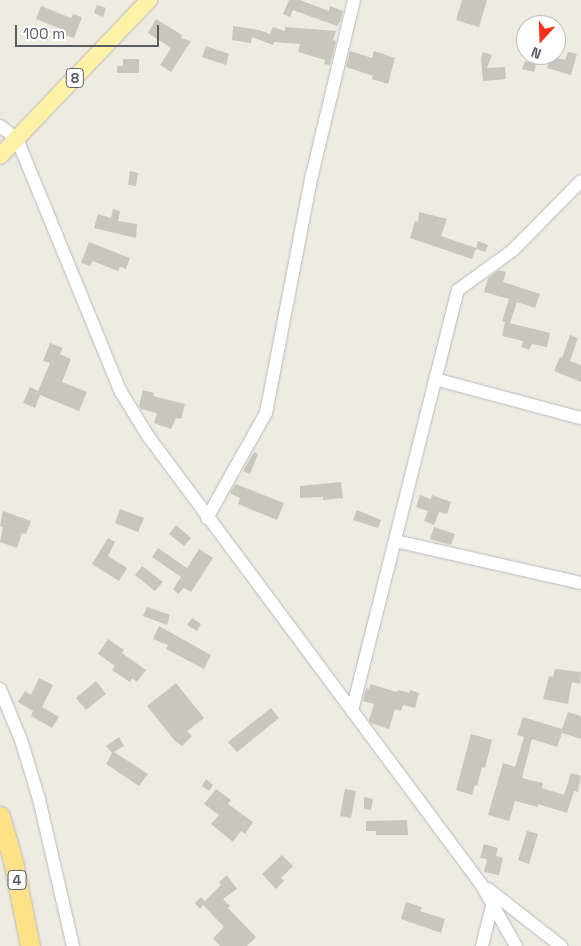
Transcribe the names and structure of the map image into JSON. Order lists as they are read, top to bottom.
{
  "streets": {
    "highway": ["4"],
    "main road": ["8"]
  },
  "scale_bar": "100 m",
  "north": "bottom"
}
